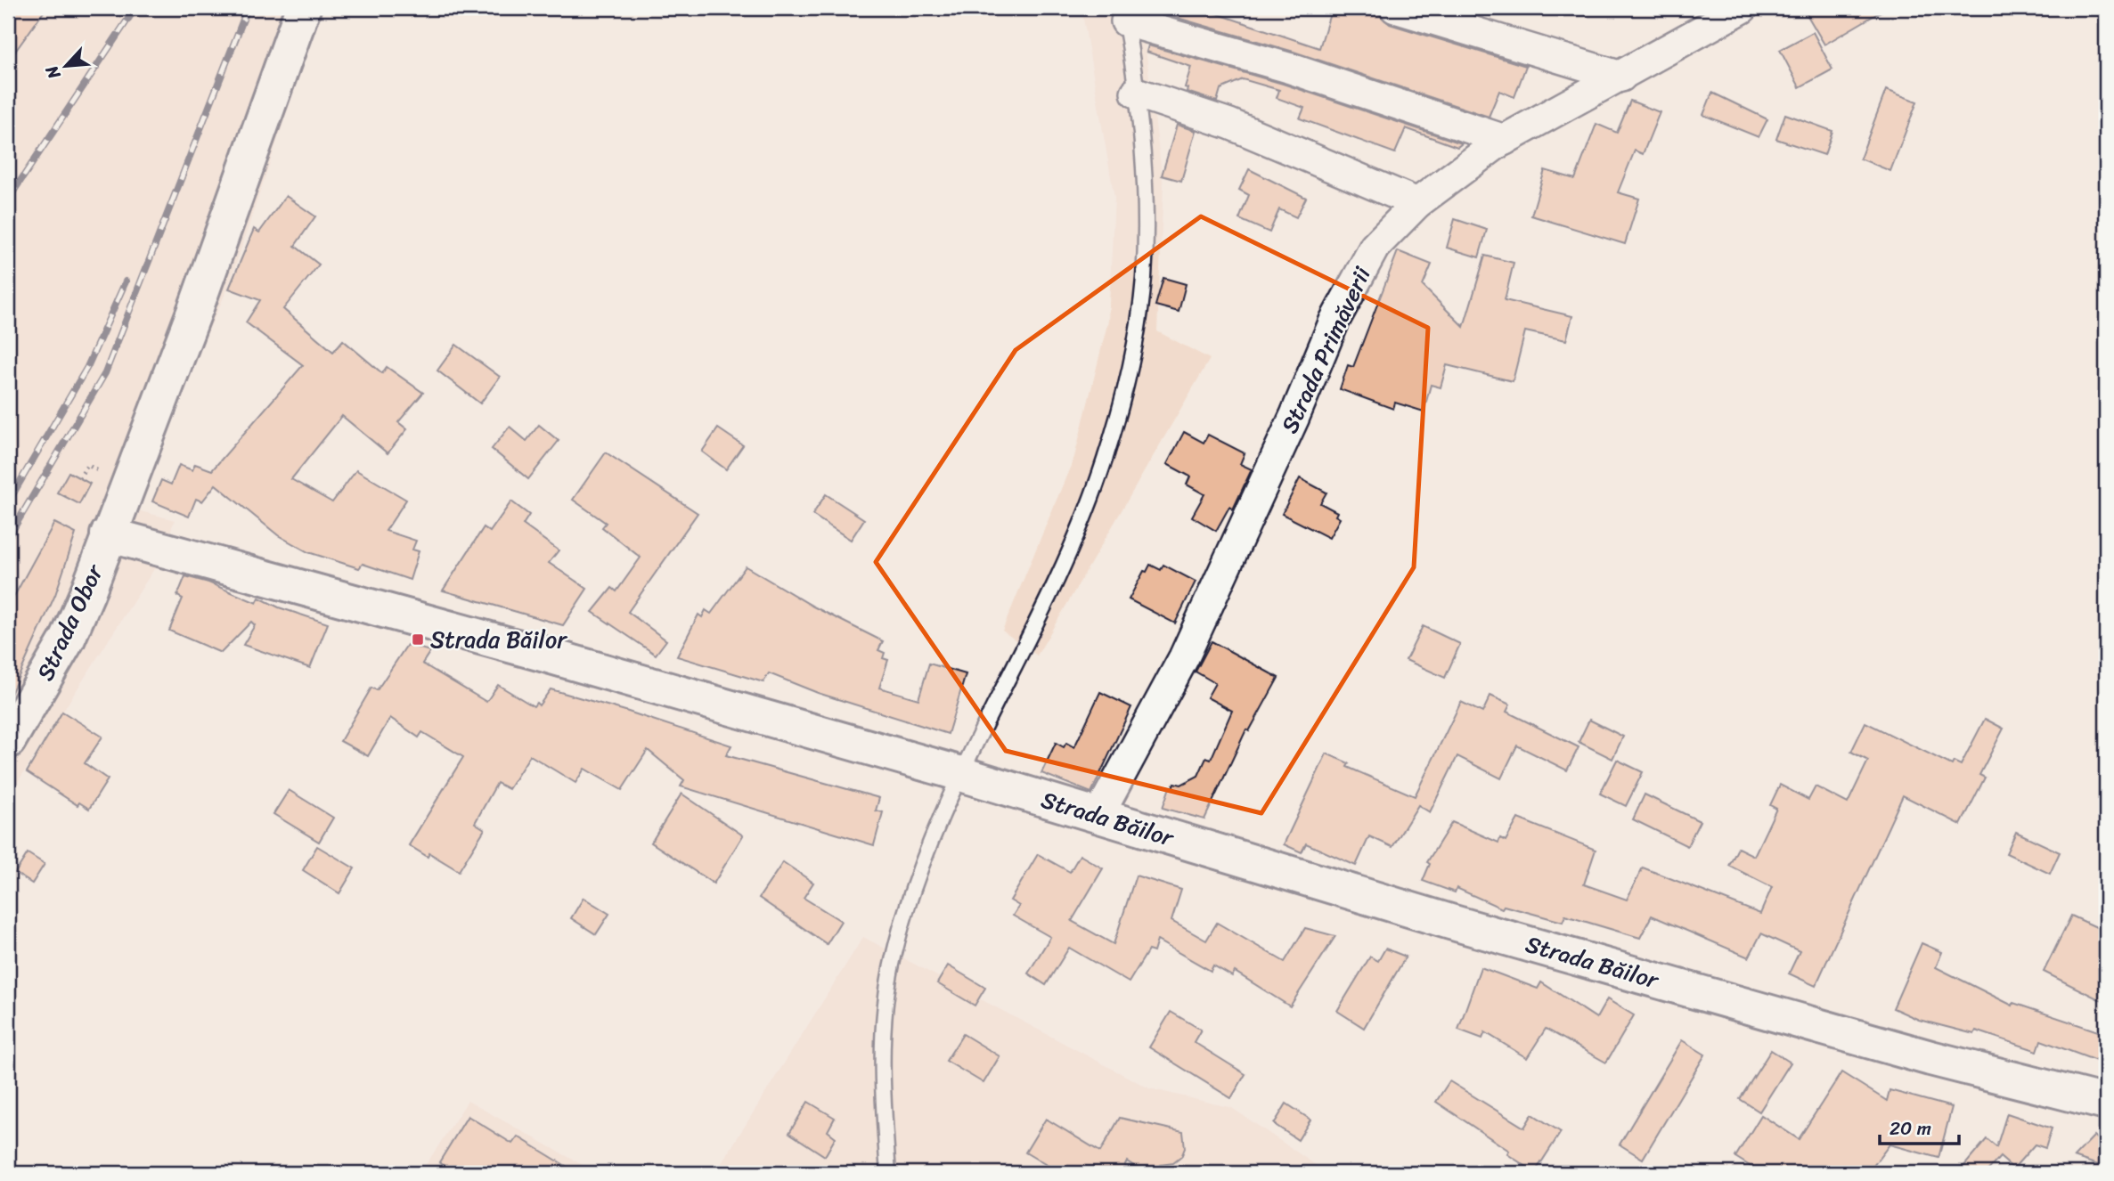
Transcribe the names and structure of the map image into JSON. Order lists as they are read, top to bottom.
{
  "streets": {
    "street": ["Strada Primăverii", "Strada Obor", "Strada Băilor"]
  },
  "crossings": [
    ["Strada Primăverii", "Strada Băilor"],
    ["Strada Obor", "Strada Băilor"]
  ],
  "places": {
    "transit": ["Strada Băilor"]
  },
  "scale_bar": "20 m",
  "north": "bottom left"
}
